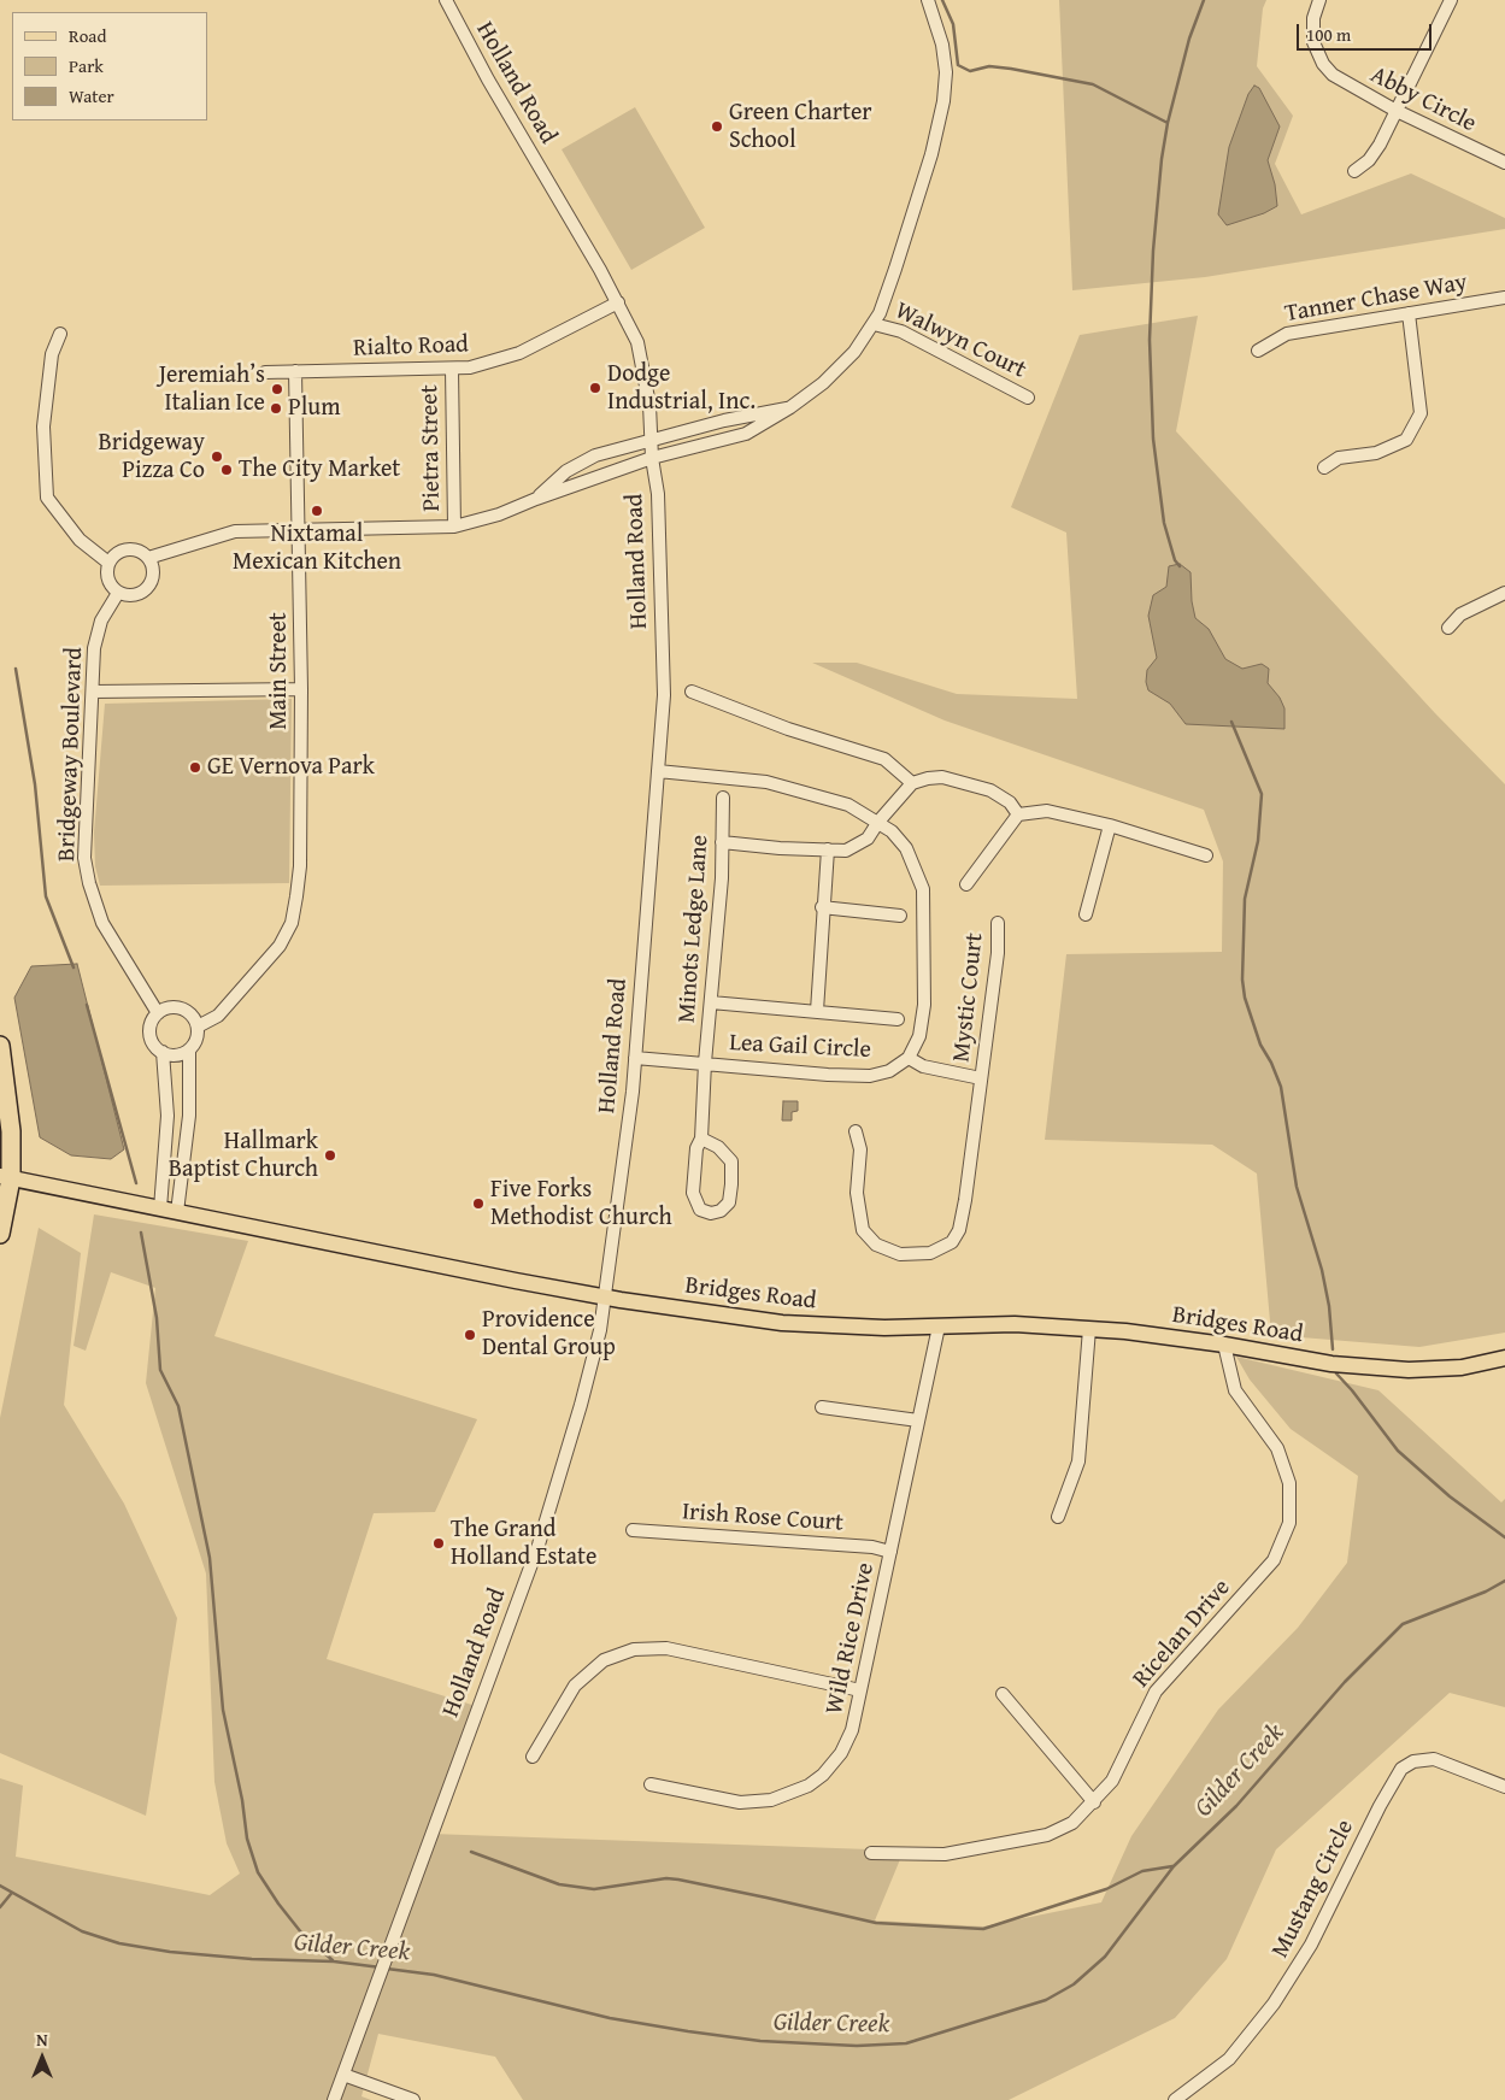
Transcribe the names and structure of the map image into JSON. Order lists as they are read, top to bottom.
{
  "streets": {
    "main road": ["Bridges Road"],
    "street": [
      "Holland Road",
      "Abby Circle",
      "Tanner Chase Way",
      "Walwyn Court",
      "Rialto Road",
      "Pietra Street",
      "Main Street",
      "Bridgeway Boulevard",
      "Minots Ledge Lane",
      "Mystic Court",
      "Lea Gail Circle",
      "Irish Rose Court",
      "Ricelan Drive",
      "Wild Rice Drive",
      "Mustang Circle"
    ]
  },
  "crossings": [
    ["Holland Road", "Rialto Road"],
    ["Holland Road", "Lea Gail Circle"],
    ["Holland Road", "Bridges Road"],
    ["Rialto Road", "Pietra Street"],
    ["Rialto Road", "Main Street"],
    ["Main Street", "Bridgeway Boulevard"],
    ["Minots Ledge Lane", "Lea Gail Circle"],
    ["Bridges Road", "Ricelan Drive"],
    ["Bridges Road", "Wild Rice Drive"],
    ["Irish Rose Court", "Wild Rice Drive"]
  ],
  "water": ["Gilder Creek"],
  "places": [
    "Green Charter School",
    "Dodge Industrial, Inc.",
    "Jeremiah’s Italian Ice",
    "Plum",
    "Bridgeway Pizza Co",
    "The City Market",
    "Nixtamal Mexican Kitchen",
    "GE Vernova Park",
    "Hallmark Baptist Church",
    "Five Forks Methodist Church",
    "Providence Dental Group",
    "The Grand Holland Estate"
  ],
  "legend": ["Road", "Park", "Water"],
  "scale_bar": "100 m",
  "north": "top"
}
